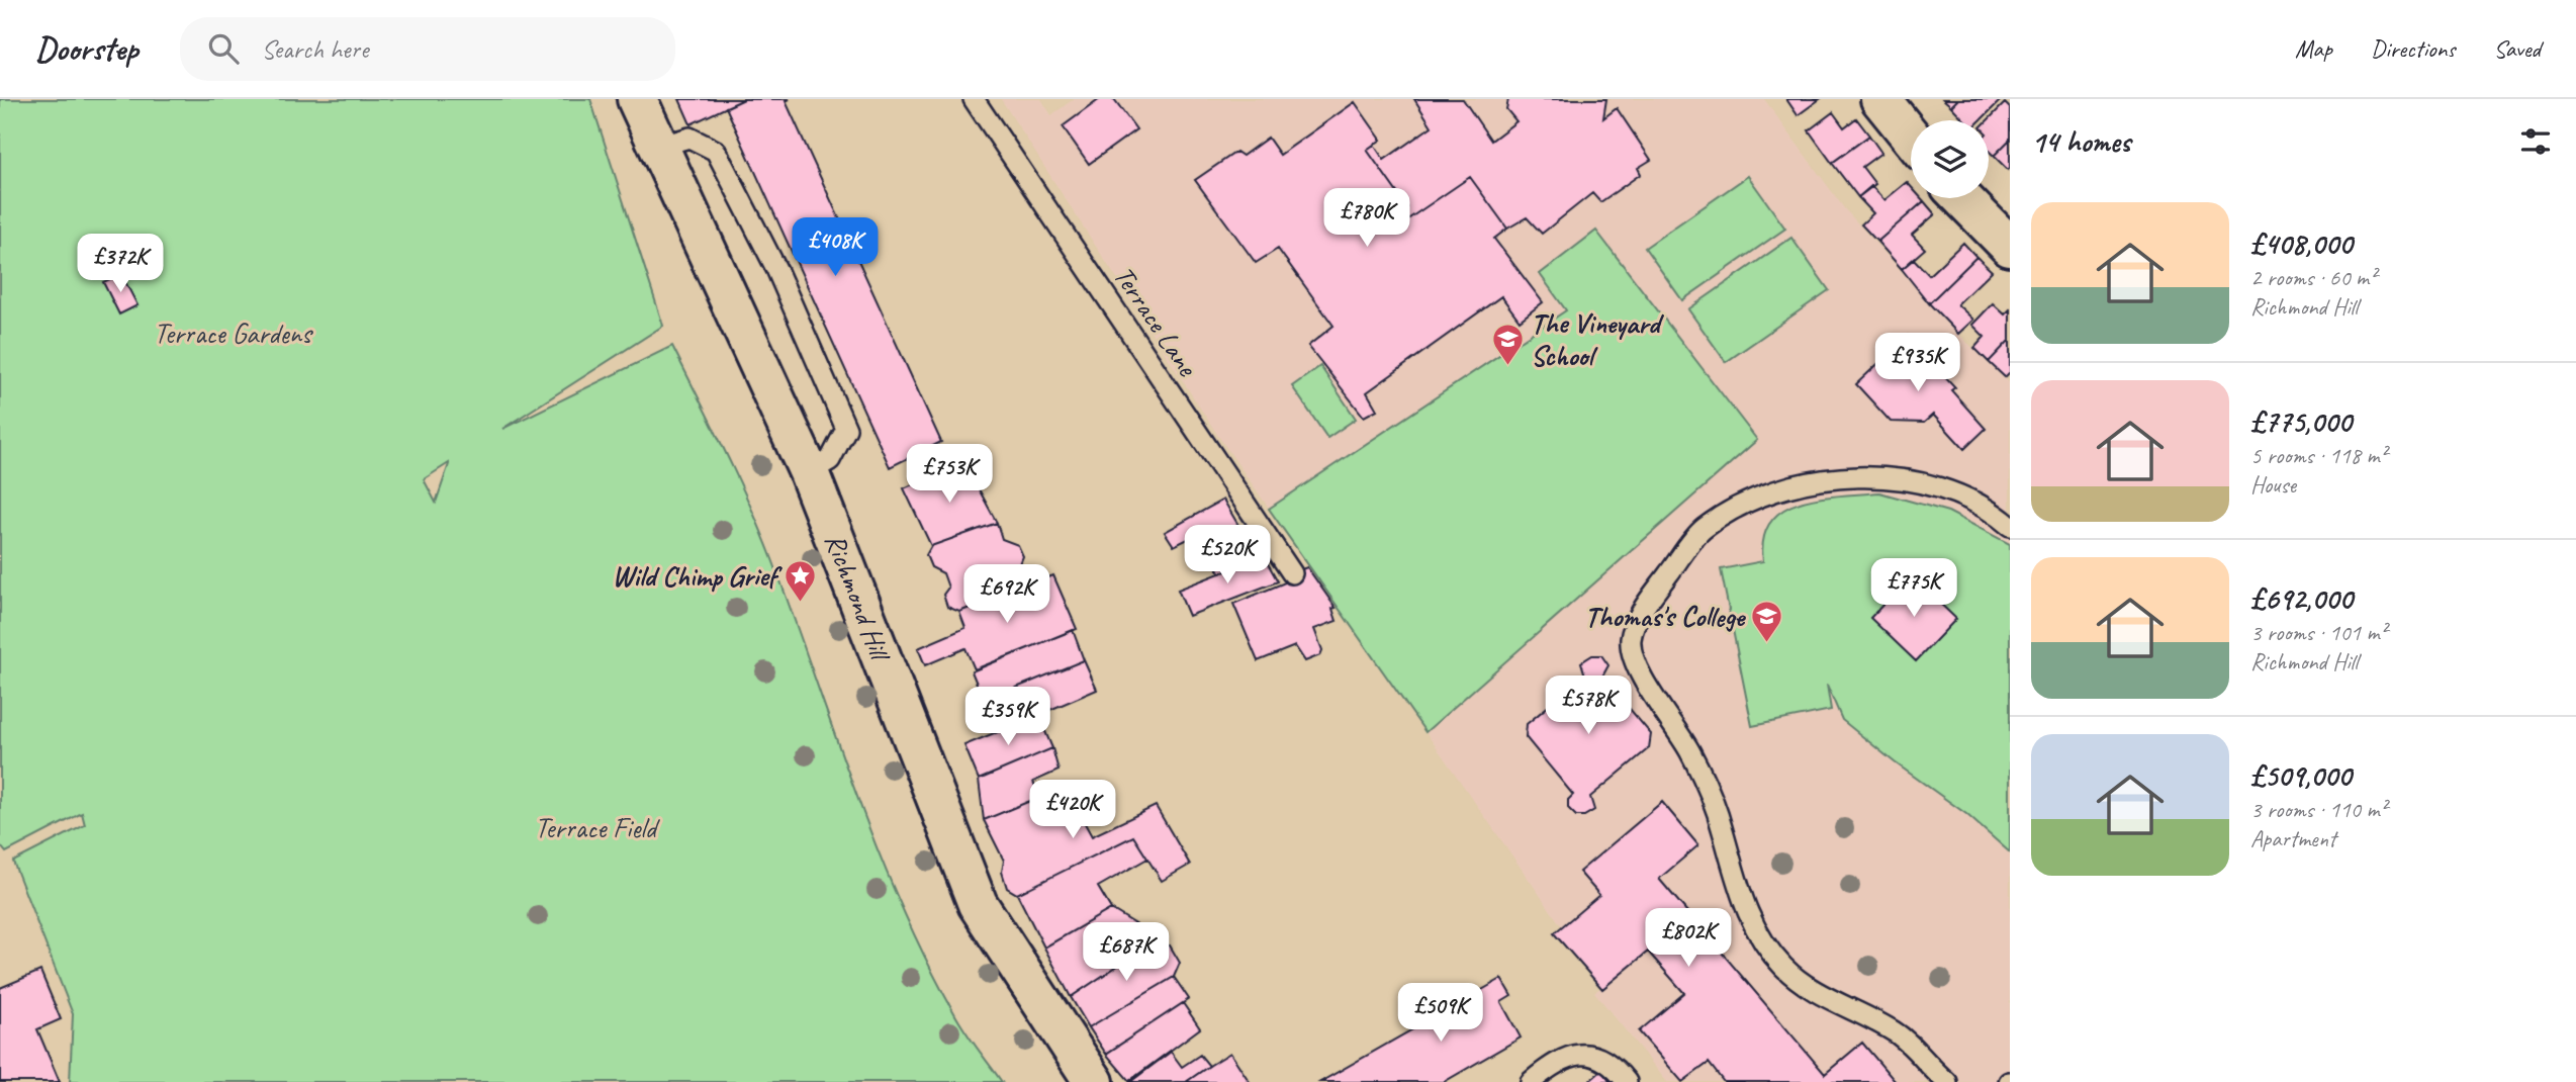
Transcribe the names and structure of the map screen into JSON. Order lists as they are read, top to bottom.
{
  "streets": {
    "main road": ["Richmond Hill"],
    "lane": ["Terrace Lane"]
  },
  "parks": ["Terrace Gardens", "Terrace Field"],
  "places": {
    "school or university": ["The Vineyard School", "Thomas's College"],
    "place": ["Wild Chimp Grief"]
  },
  "page": {
    "header": "Doorstep",
    "search": "Search here",
    "nav": ["Map", "Directions", "Saved"],
    "heading": "14 homes",
    "list": [
      {
        "name": "£408,000",
        "note": "2 rooms · 60 m² · Richmond Hill"
      },
      {
        "name": "£775,000",
        "note": "5 rooms · 118 m² · House"
      },
      {
        "name": "£692,000",
        "note": "3 rooms · 101 m² · Richmond Hill"
      },
      {
        "name": "£509,000",
        "note": "3 rooms · 110 m² · Apartment"
      }
    ],
    "price": [
      "£780K",
      "£408K",
      "£372K",
      "£935K",
      "£753K",
      "£520K",
      "£775K",
      "£692K",
      "£578K",
      "£359K",
      "£420K",
      "£802K",
      "£687K",
      "£509K"
    ]
  }
}
